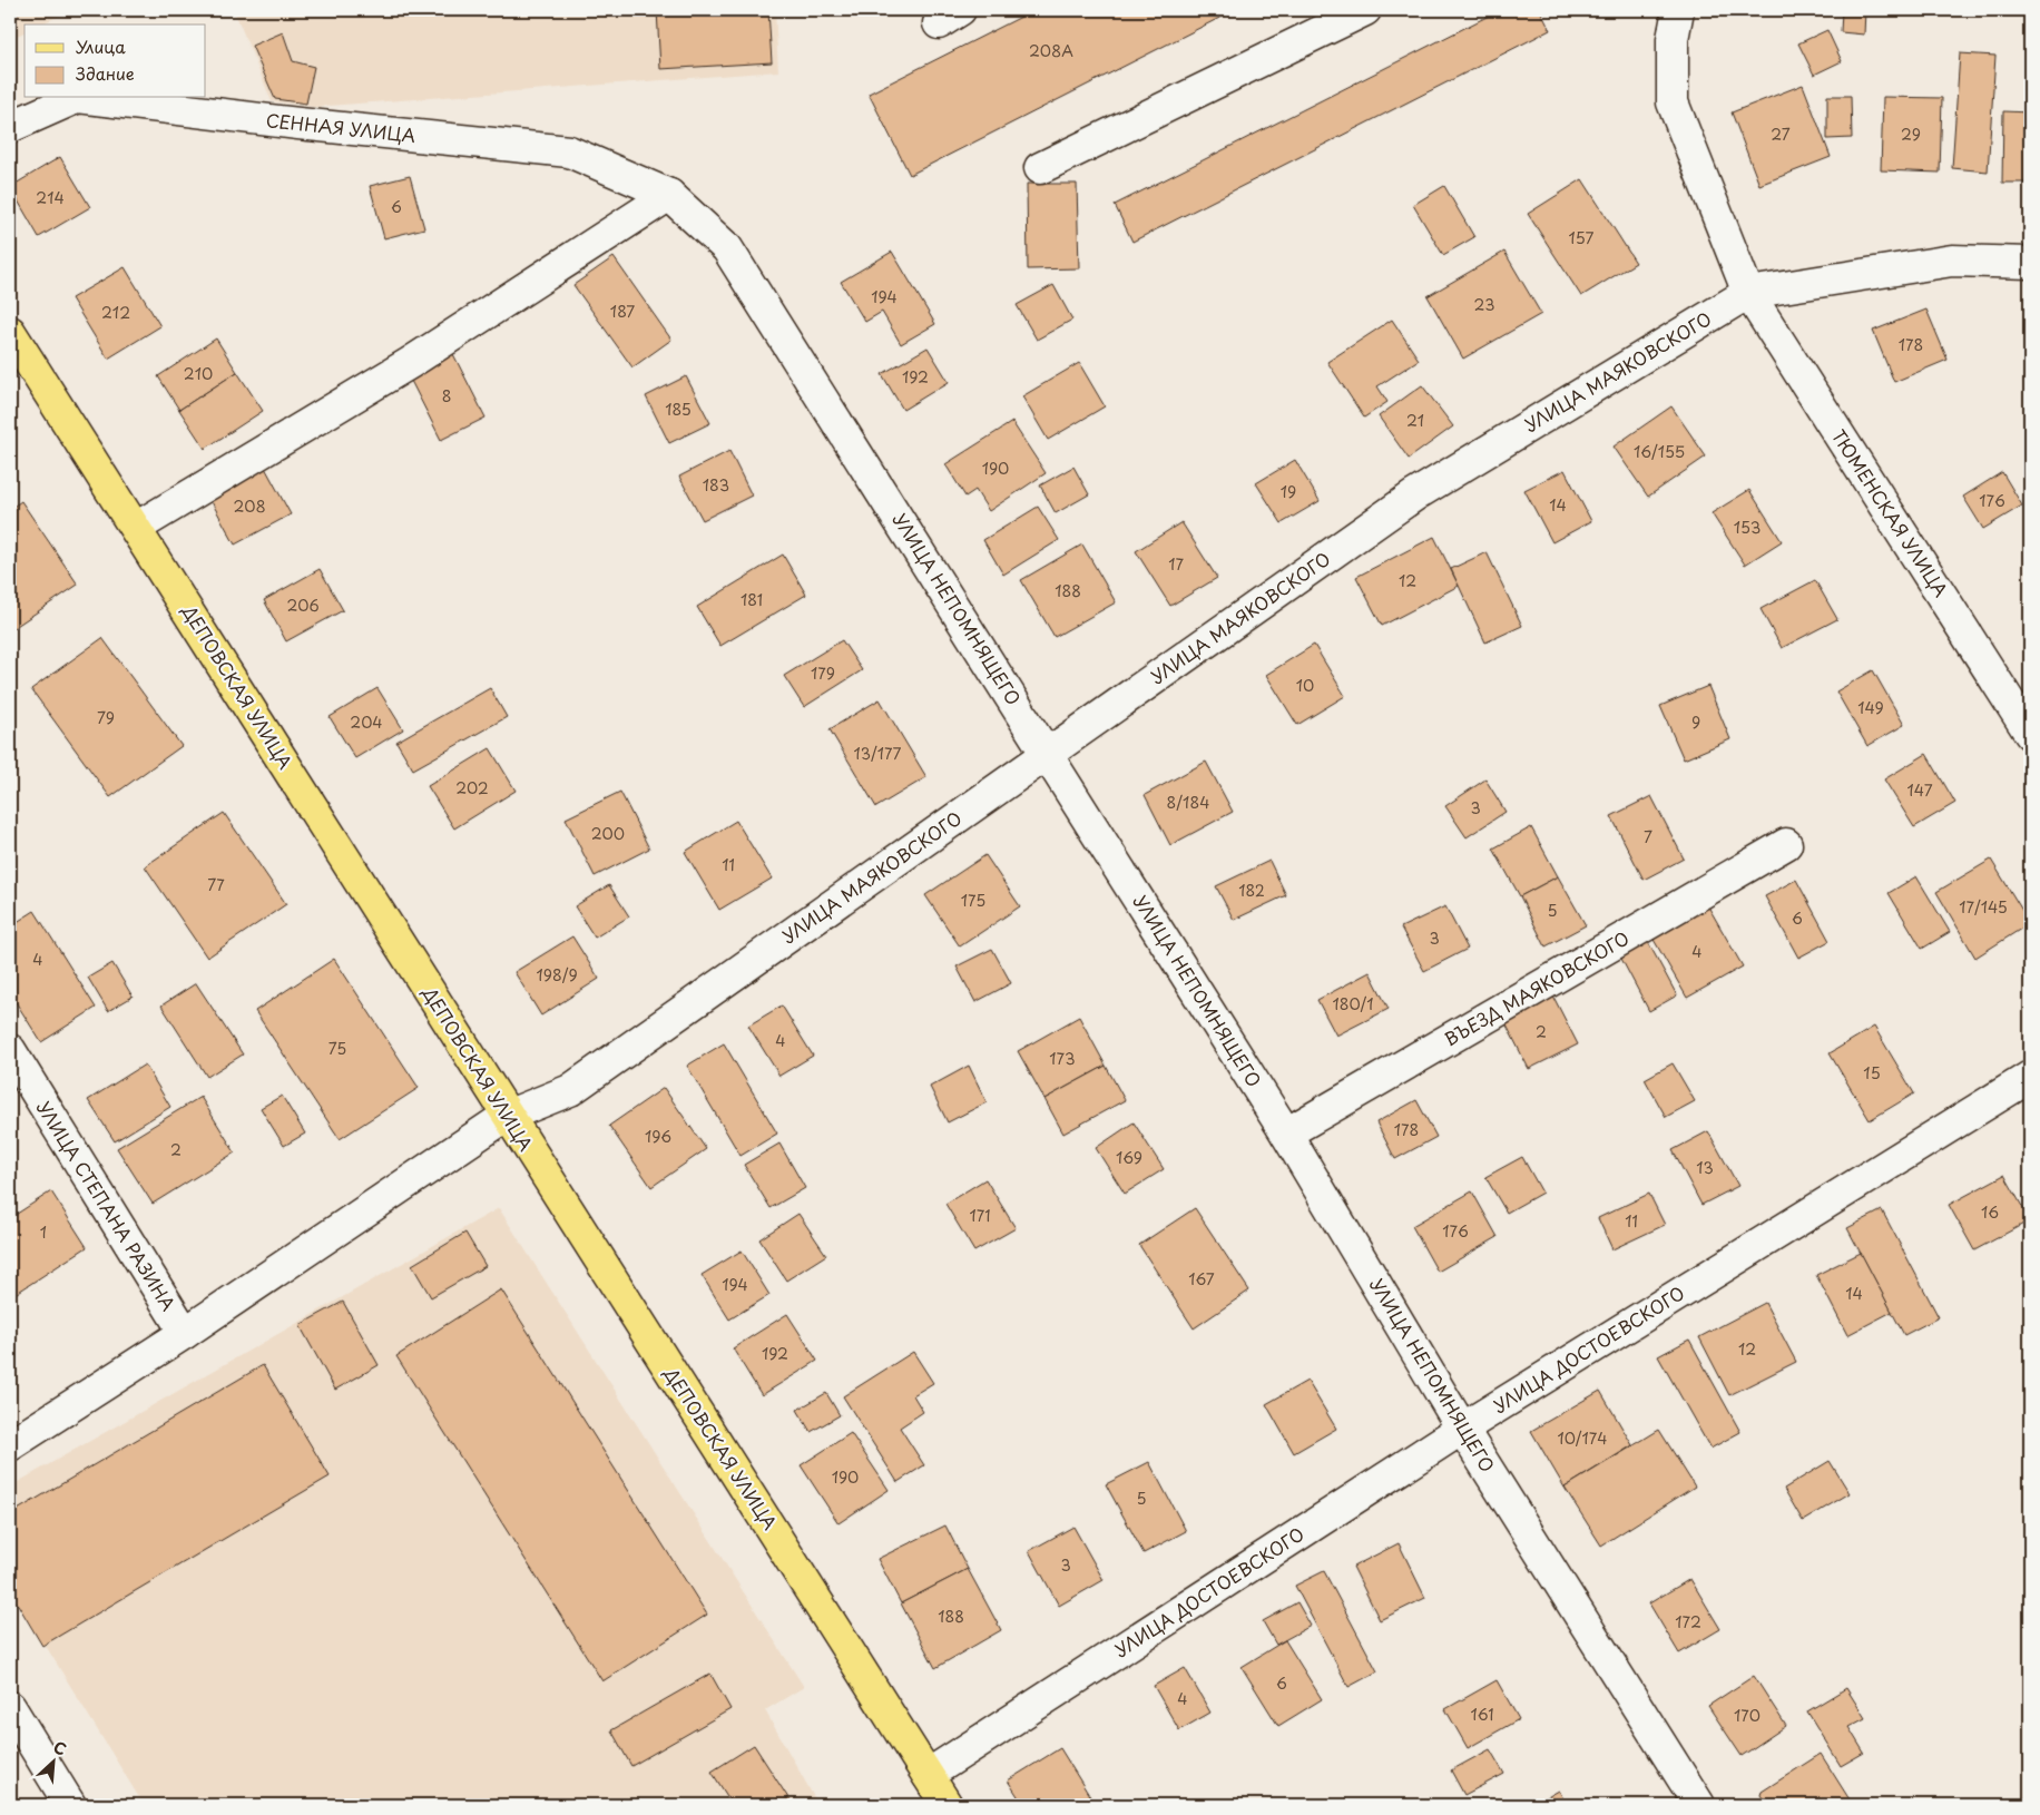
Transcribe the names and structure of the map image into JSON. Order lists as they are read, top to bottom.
{
  "streets": {
    "main road": ["ДЕПОВСКАЯ УЛИЦА"],
    "street": [
      "СЕННАЯ УЛИЦА",
      "УЛИЦА МАЯКОВСКОГО",
      "ТЮМЕНСКАЯ УЛИЦА",
      "УЛИЦА НЕПОМНЯЩЕГО",
      "ВЪЕЗД МАЯКОВСКОГО",
      "УЛИЦА СТЕПАНА РАЗИНА",
      "УЛИЦА ДОСТОЕВСКОГО"
    ]
  },
  "crossings": [
    ["СЕННАЯ УЛИЦА", "УЛИЦА НЕПОМНЯЩЕГО"],
    ["УЛИЦА МАЯКОВСКОГО", "ТЮМЕНСКАЯ УЛИЦА"],
    ["УЛИЦА МАЯКОВСКОГО", "УЛИЦА НЕПОМНЯЩЕГО"],
    ["УЛИЦА МАЯКОВСКОГО", "ДЕПОВСКАЯ УЛИЦА"],
    ["УЛИЦА МАЯКОВСКОГО", "УЛИЦА СТЕПАНА РАЗИНА"],
    ["УЛИЦА НЕПОМНЯЩЕГО", "ВЪЕЗД МАЯКОВСКОГО"],
    ["УЛИЦА НЕПОМНЯЩЕГО", "УЛИЦА ДОСТОЕВСКОГО"],
    ["ДЕПОВСКАЯ УЛИЦА", "УЛИЦА ДОСТОЕВСКОГО"]
  ],
  "house_numbers": [
    "208А",
    "27",
    "29",
    "214",
    "6",
    "157",
    "194",
    "23",
    "187",
    "212",
    "178",
    "210",
    "192",
    "8",
    "185",
    "21",
    "16/155",
    "190",
    "183",
    "19",
    "176",
    "14",
    "208",
    "153",
    "17",
    "12",
    "188",
    "181",
    "206",
    "179",
    "10",
    "149",
    "79",
    "204",
    "9",
    "13/177",
    "202",
    "147",
    "8/184",
    "3",
    "200",
    "7",
    "11",
    "77",
    "182",
    "175",
    "17/145",
    "5",
    "6",
    "3",
    "4",
    "4",
    "198/9",
    "180/1",
    "2",
    "4",
    "75",
    "173",
    "15",
    "178",
    "196",
    "2",
    "169",
    "13",
    "16",
    "171",
    "11",
    "176",
    "1",
    "167",
    "194",
    "14",
    "12",
    "192",
    "10/174",
    "190",
    "5",
    "3",
    "188",
    "172",
    "6",
    "4",
    "161",
    "170"
  ],
  "legend": ["Улица", "Здание"],
  "north": "top right"
}
